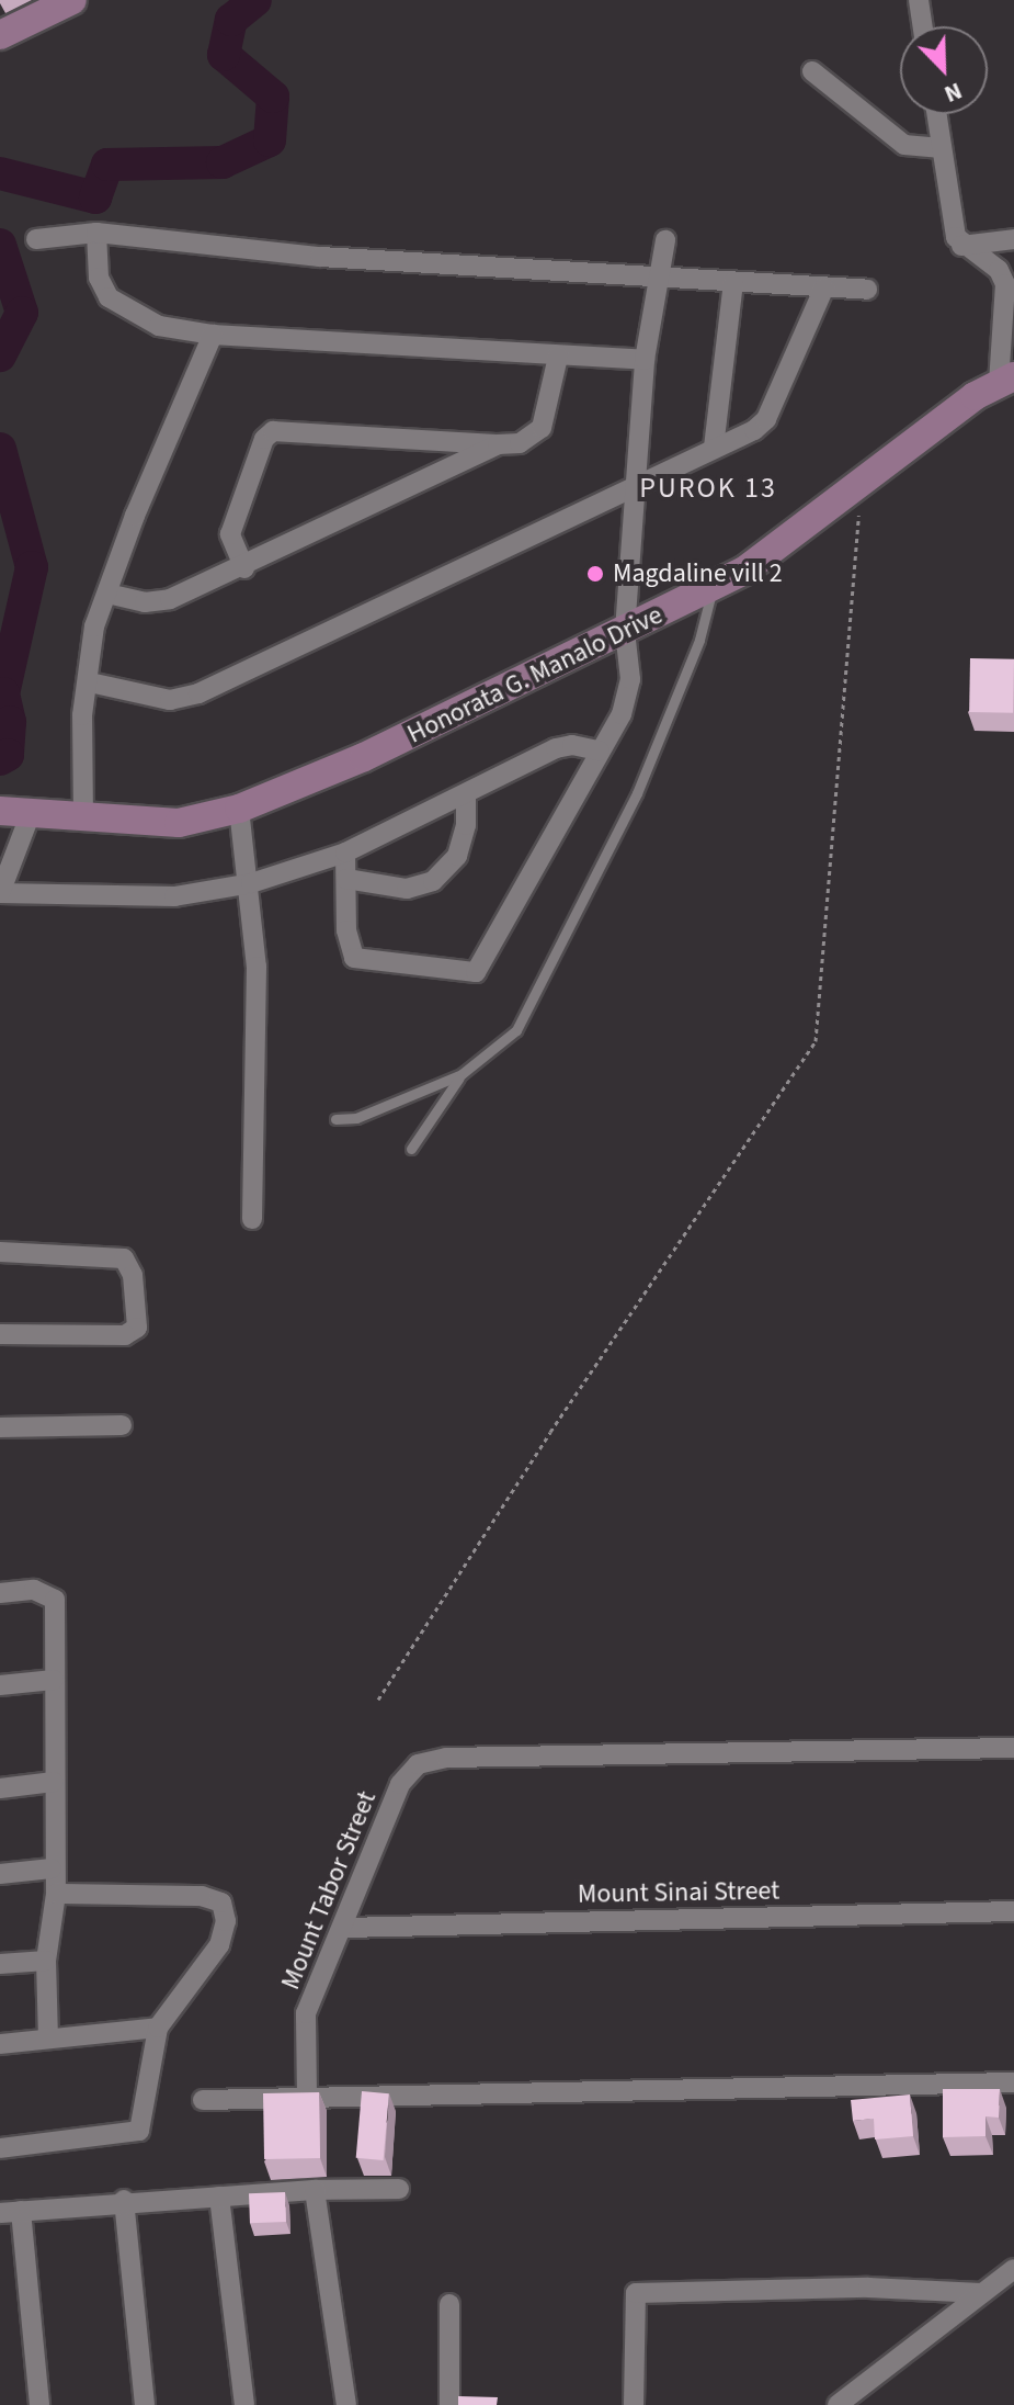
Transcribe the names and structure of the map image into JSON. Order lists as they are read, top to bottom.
{
  "streets": {
    "street": ["Honorata G. Manalo Drive", "Mount Tabor Street", "Mount Sinai Street"]
  },
  "crossings": [
    ["Mount Tabor Street", "Mount Sinai Street"]
  ],
  "districts": ["PUROK 13"],
  "places": ["Magdaline vill 2"],
  "north": "bottom right"
}
